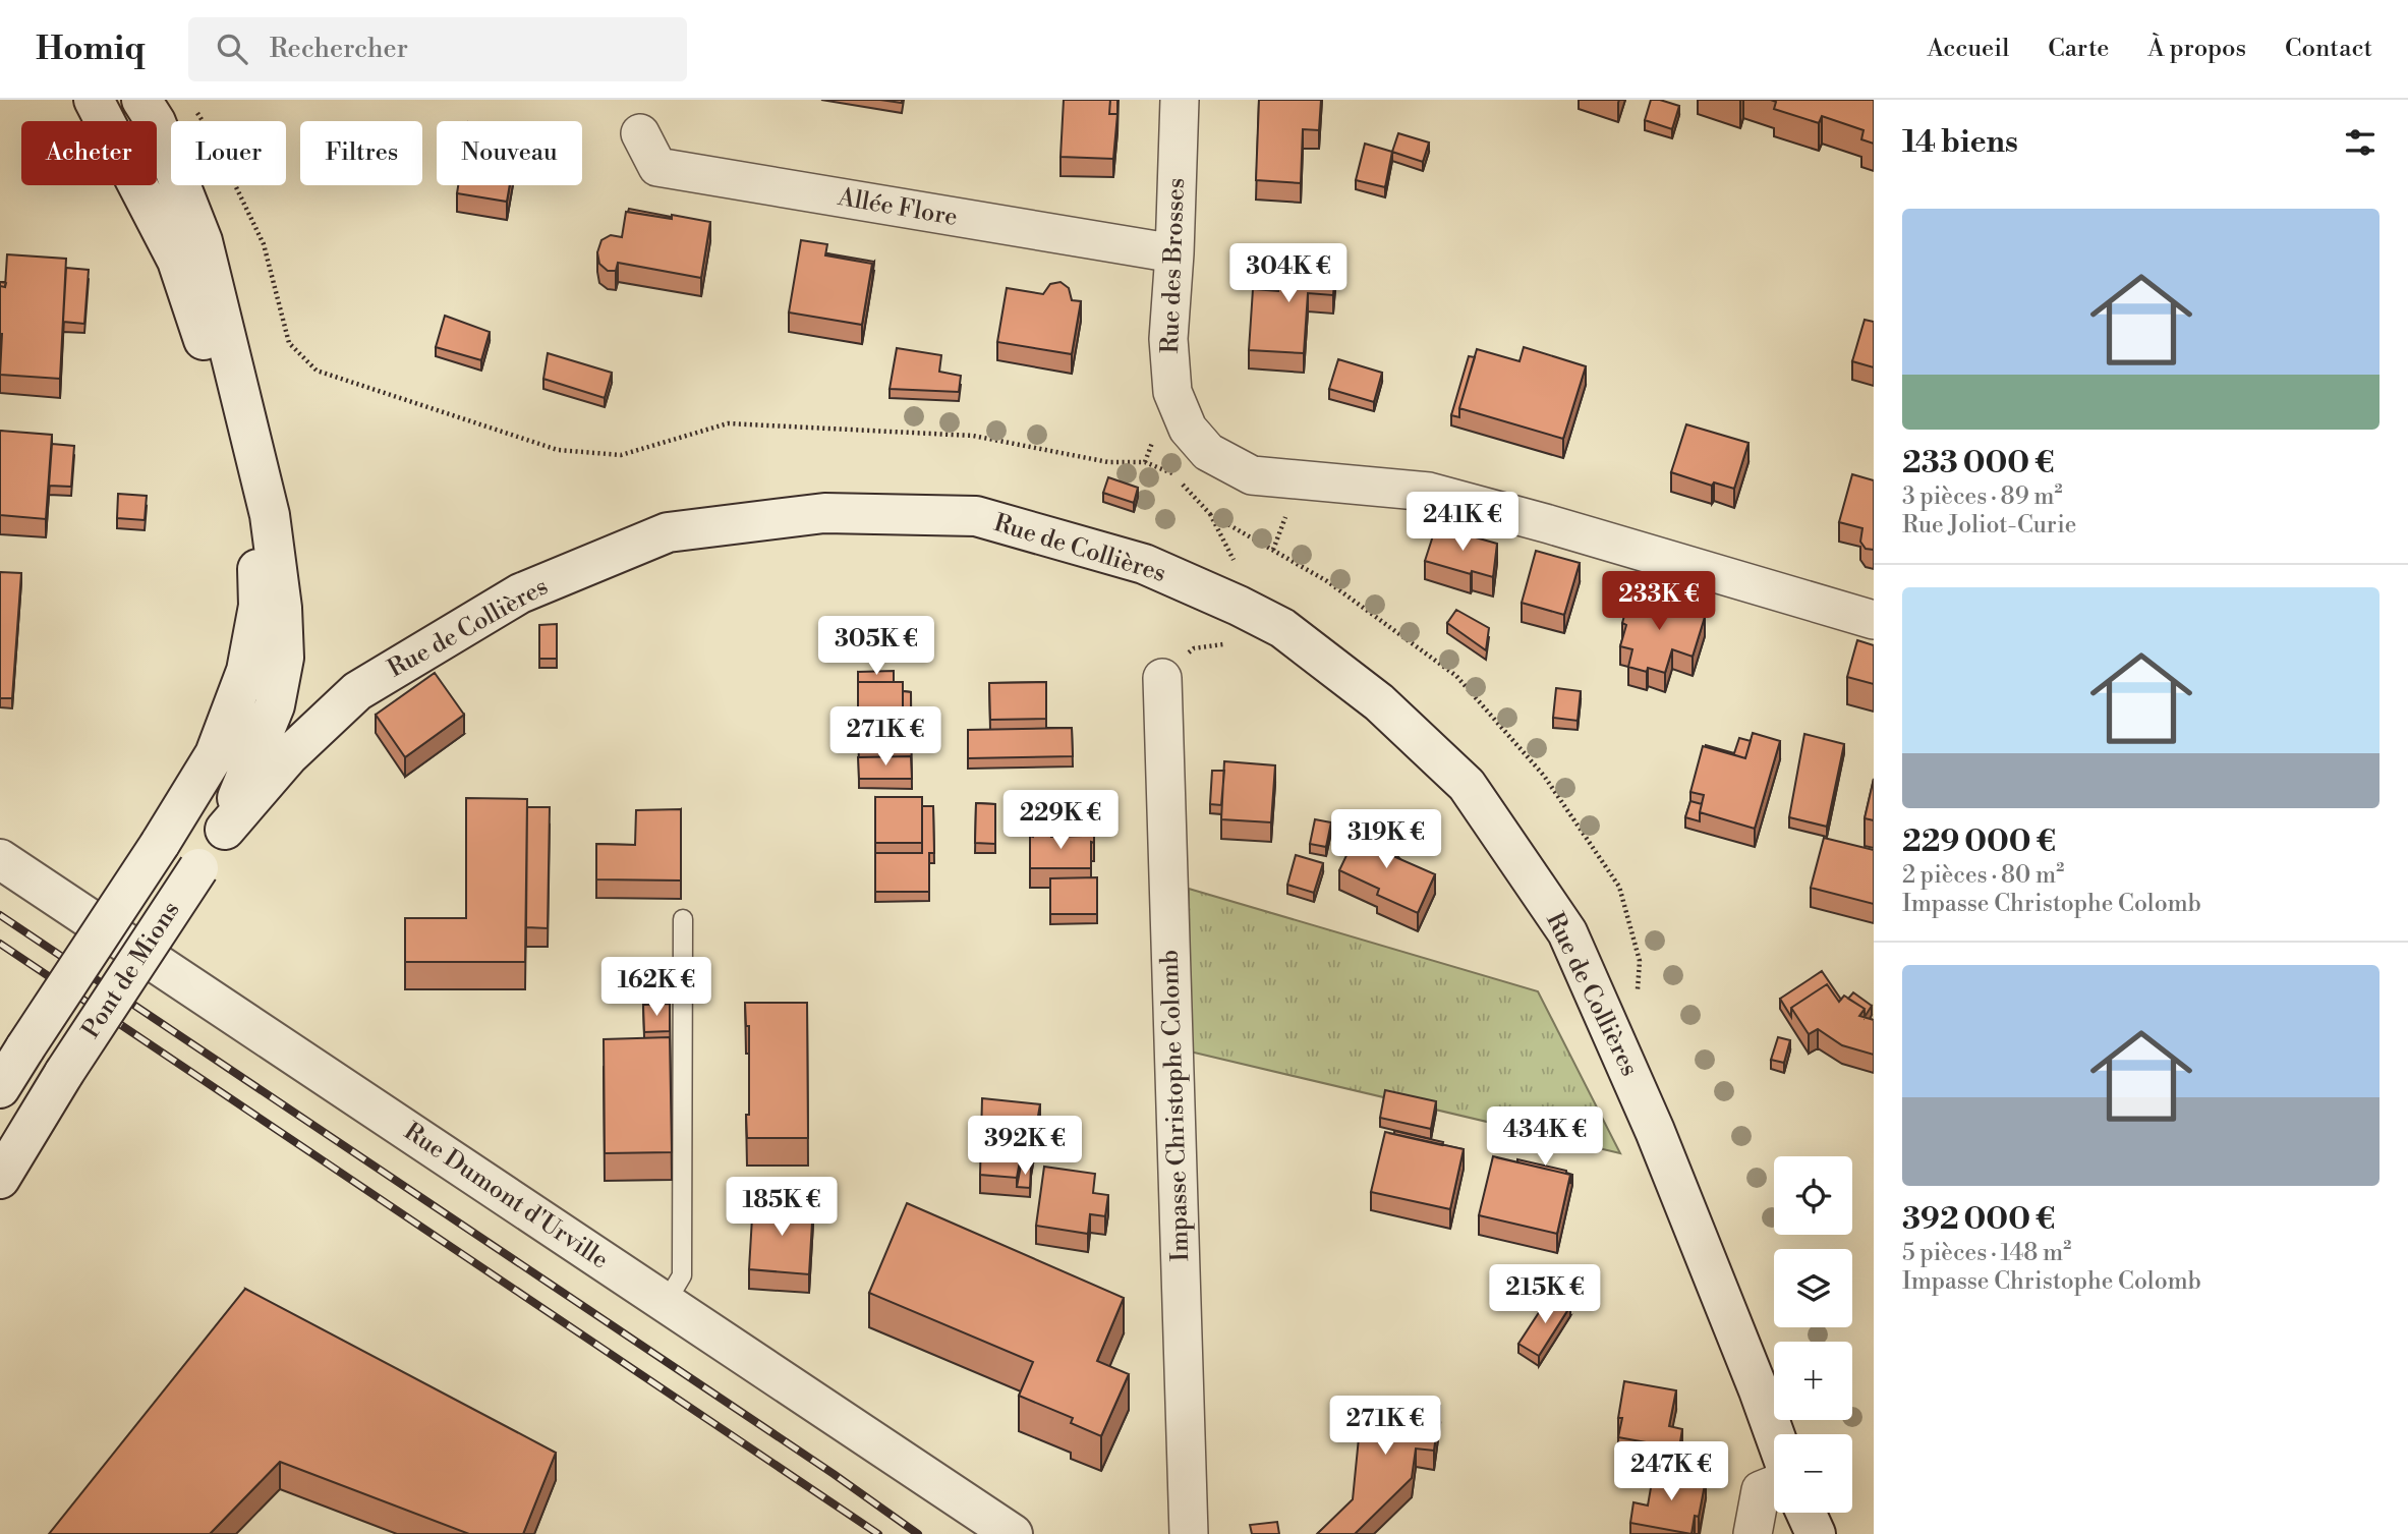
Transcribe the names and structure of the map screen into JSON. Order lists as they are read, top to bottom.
{
  "streets": {
    "main road": ["Rue de Collières", "Pont de Mions", "Rue Dumont d'Urville"],
    "street": ["Allée Flore", "Rue des Brosses", "Impasse Christophe Colomb"]
  },
  "crossings": [
    ["Allée Flore", "Rue des Brosses"],
    ["Rue de Collières", "Pont de Mions"]
  ],
  "page": {
    "header": "Homiq",
    "search": "Rechercher",
    "nav": [
      "Accueil",
      "Carte",
      "À propos",
      "Contact"
    ],
    "heading": "14 biens",
    "chip": [
      "Acheter",
      "Louer",
      "Filtres",
      "Nouveau"
    ],
    "list": [
      {
        "name": "233 000 €",
        "note": "3 pièces · 89 m² · Rue Joliot-Curie"
      },
      {
        "name": "229 000 €",
        "note": "2 pièces · 80 m² · Impasse Christophe Colomb"
      },
      {
        "name": "392 000 €",
        "note": "5 pièces · 148 m² · Impasse Christophe Colomb"
      }
    ],
    "price": [
      "304K €",
      "241K €",
      "233K €",
      "305K €",
      "271K €",
      "229K €",
      "319K €",
      "162K €",
      "434K €",
      "392K €",
      "185K €",
      "215K €",
      "271K €",
      "247K €"
    ],
    "map_buttons": ["+", "−"]
  }
}
